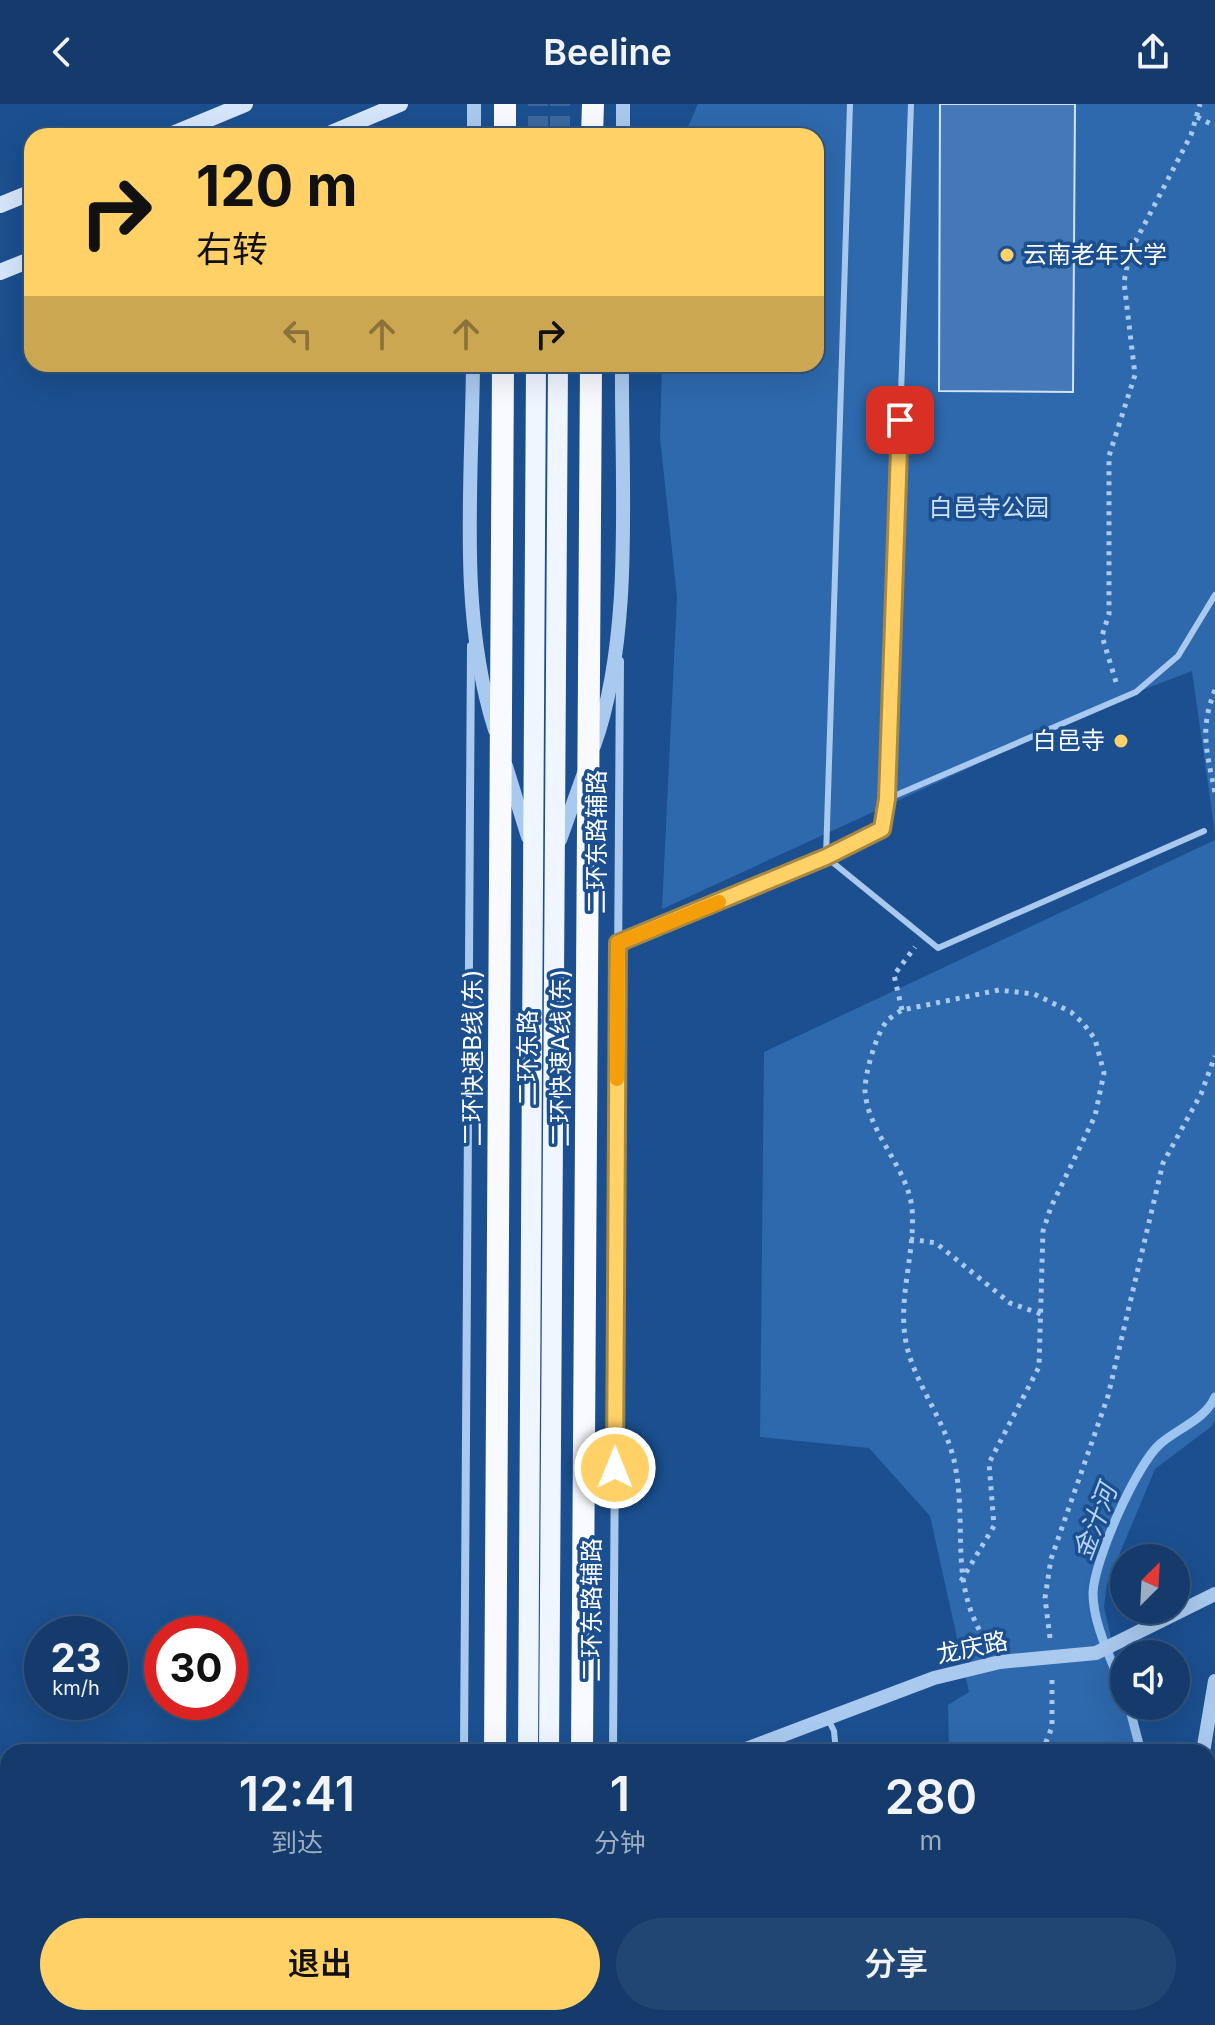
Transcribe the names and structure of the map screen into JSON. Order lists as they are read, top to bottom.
{
  "streets": {
    "highway": ["二环快速B线(东)", "二环快速A线(东)"],
    "main road": ["二环东路"],
    "street": ["二环东路辅路", "龙庆路"]
  },
  "water": ["金汁河"],
  "parks": ["白邑寺公园"],
  "places": ["云南老年大学", "白邑寺"],
  "north": "top right",
  "page": {
    "header": "Beeline",
    "turn": ["120 m", "右转"],
    "speed": "23 km/h",
    "limit": "30",
    "eta": [
      "12:41",
      "到达",
      "1",
      "分钟",
      "280",
      "m"
    ],
    "buttons": ["退出", "分享"]
  }
}
